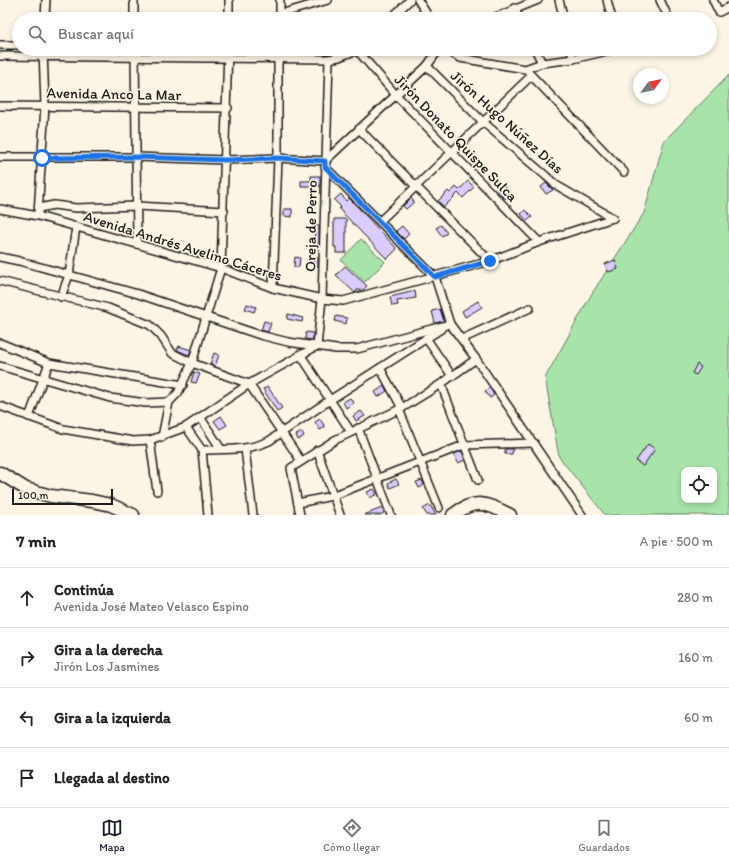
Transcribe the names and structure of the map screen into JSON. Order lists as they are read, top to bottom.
{
  "streets": {
    "street": [
      "Avenida Anco La Mar",
      "Jirón Hugo Núñez Días",
      "Jirón Donato Quispe Sulca",
      "Oreja de Perro",
      "Avenida Andrés Avelino Cáceres"
    ]
  },
  "crossings": [
    ["Jirón Hugo Núñez Días", "Avenida Andrés Avelino Cáceres"],
    ["Jirón Donato Quispe Sulca", "Avenida Andrés Avelino Cáceres"],
    ["Oreja de Perro", "Avenida Andrés Avelino Cáceres"]
  ],
  "scale_bar": "100 m",
  "north": "top right",
  "page": {
    "search": "Buscar aquí",
    "scale": "100 m",
    "heading": ["7 min", "A pie · 500 m"],
    "list": [
      ["Continúa", "Avenida José Mateo Velasco Espino", "280 m"],
      ["Gira a la derecha", "Jirón Los Jasmines", "160 m"],
      ["Gira a la izquierda", "60 m"],
      "Llegada al destino"
    ],
    "nav": ["Mapa", "Cómo llegar", "Guardados"]
  }
}
